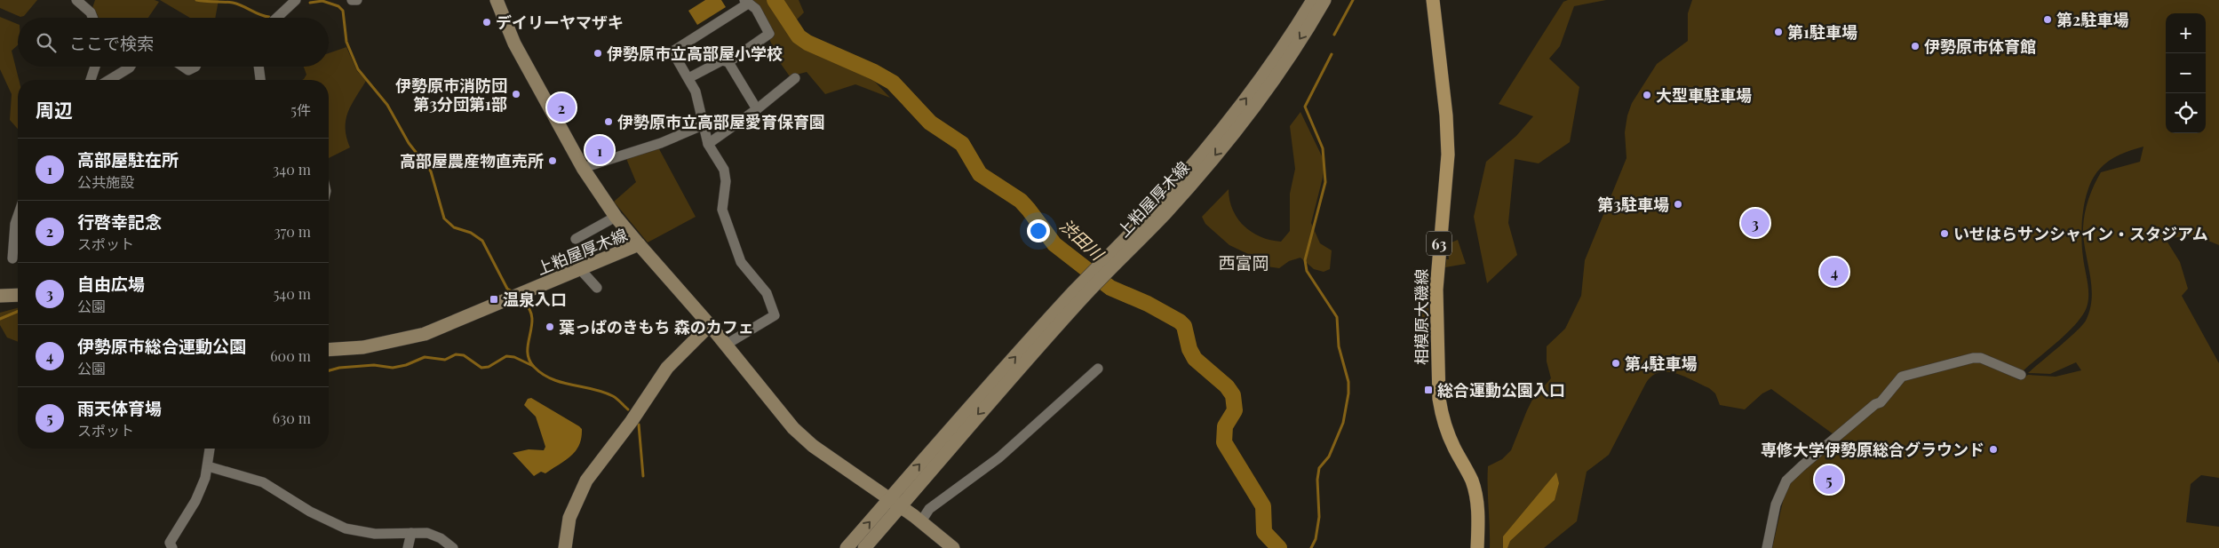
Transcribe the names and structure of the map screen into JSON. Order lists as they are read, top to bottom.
{
  "streets": {
    "main road": ["上粕屋厚木線", "63", "相模原大磯線"]
  },
  "districts": ["西富岡"],
  "water": ["渋田川"],
  "places": {
    "other": [
      "第2駐車場",
      "デイリーヤマザキ",
      "第1駐車場",
      "伊勢原市体育館",
      "伊勢原市立高部屋小学校",
      "伊勢原市消防団 第3分団第1部",
      "大型車駐車場",
      "伊勢原市立高部屋愛育保育園",
      "高部屋農産物直売所",
      "第3駐車場",
      "いせはらサンシャイン・スタジアム",
      "葉っぱのきもち 森のカフェ",
      "第4駐車場",
      "専修大学伊勢原総合グラウンド"
    ],
    "transit": ["温泉入口", "総合運動公園入口"]
  },
  "page": {
    "map_buttons": ["+", "−"],
    "search": "ここで検索",
    "heading": ["周辺", "5件"],
    "pins": [
      "2",
      "1",
      "3",
      "4",
      "5"
    ],
    "list": [
      {
        "mark": "1",
        "name": "高部屋駐在所",
        "note": "公共施設",
        "value": "340 m"
      },
      {
        "mark": "2",
        "name": "行啓幸記念",
        "note": "スポット",
        "value": "370 m"
      },
      {
        "mark": "3",
        "name": "自由広場",
        "note": "公園",
        "value": "540 m"
      },
      {
        "mark": "4",
        "name": "伊勢原市総合運動公園",
        "note": "公園",
        "value": "600 m"
      },
      {
        "mark": "5",
        "name": "雨天体育場",
        "note": "スポット",
        "value": "630 m"
      }
    ]
  }
}
